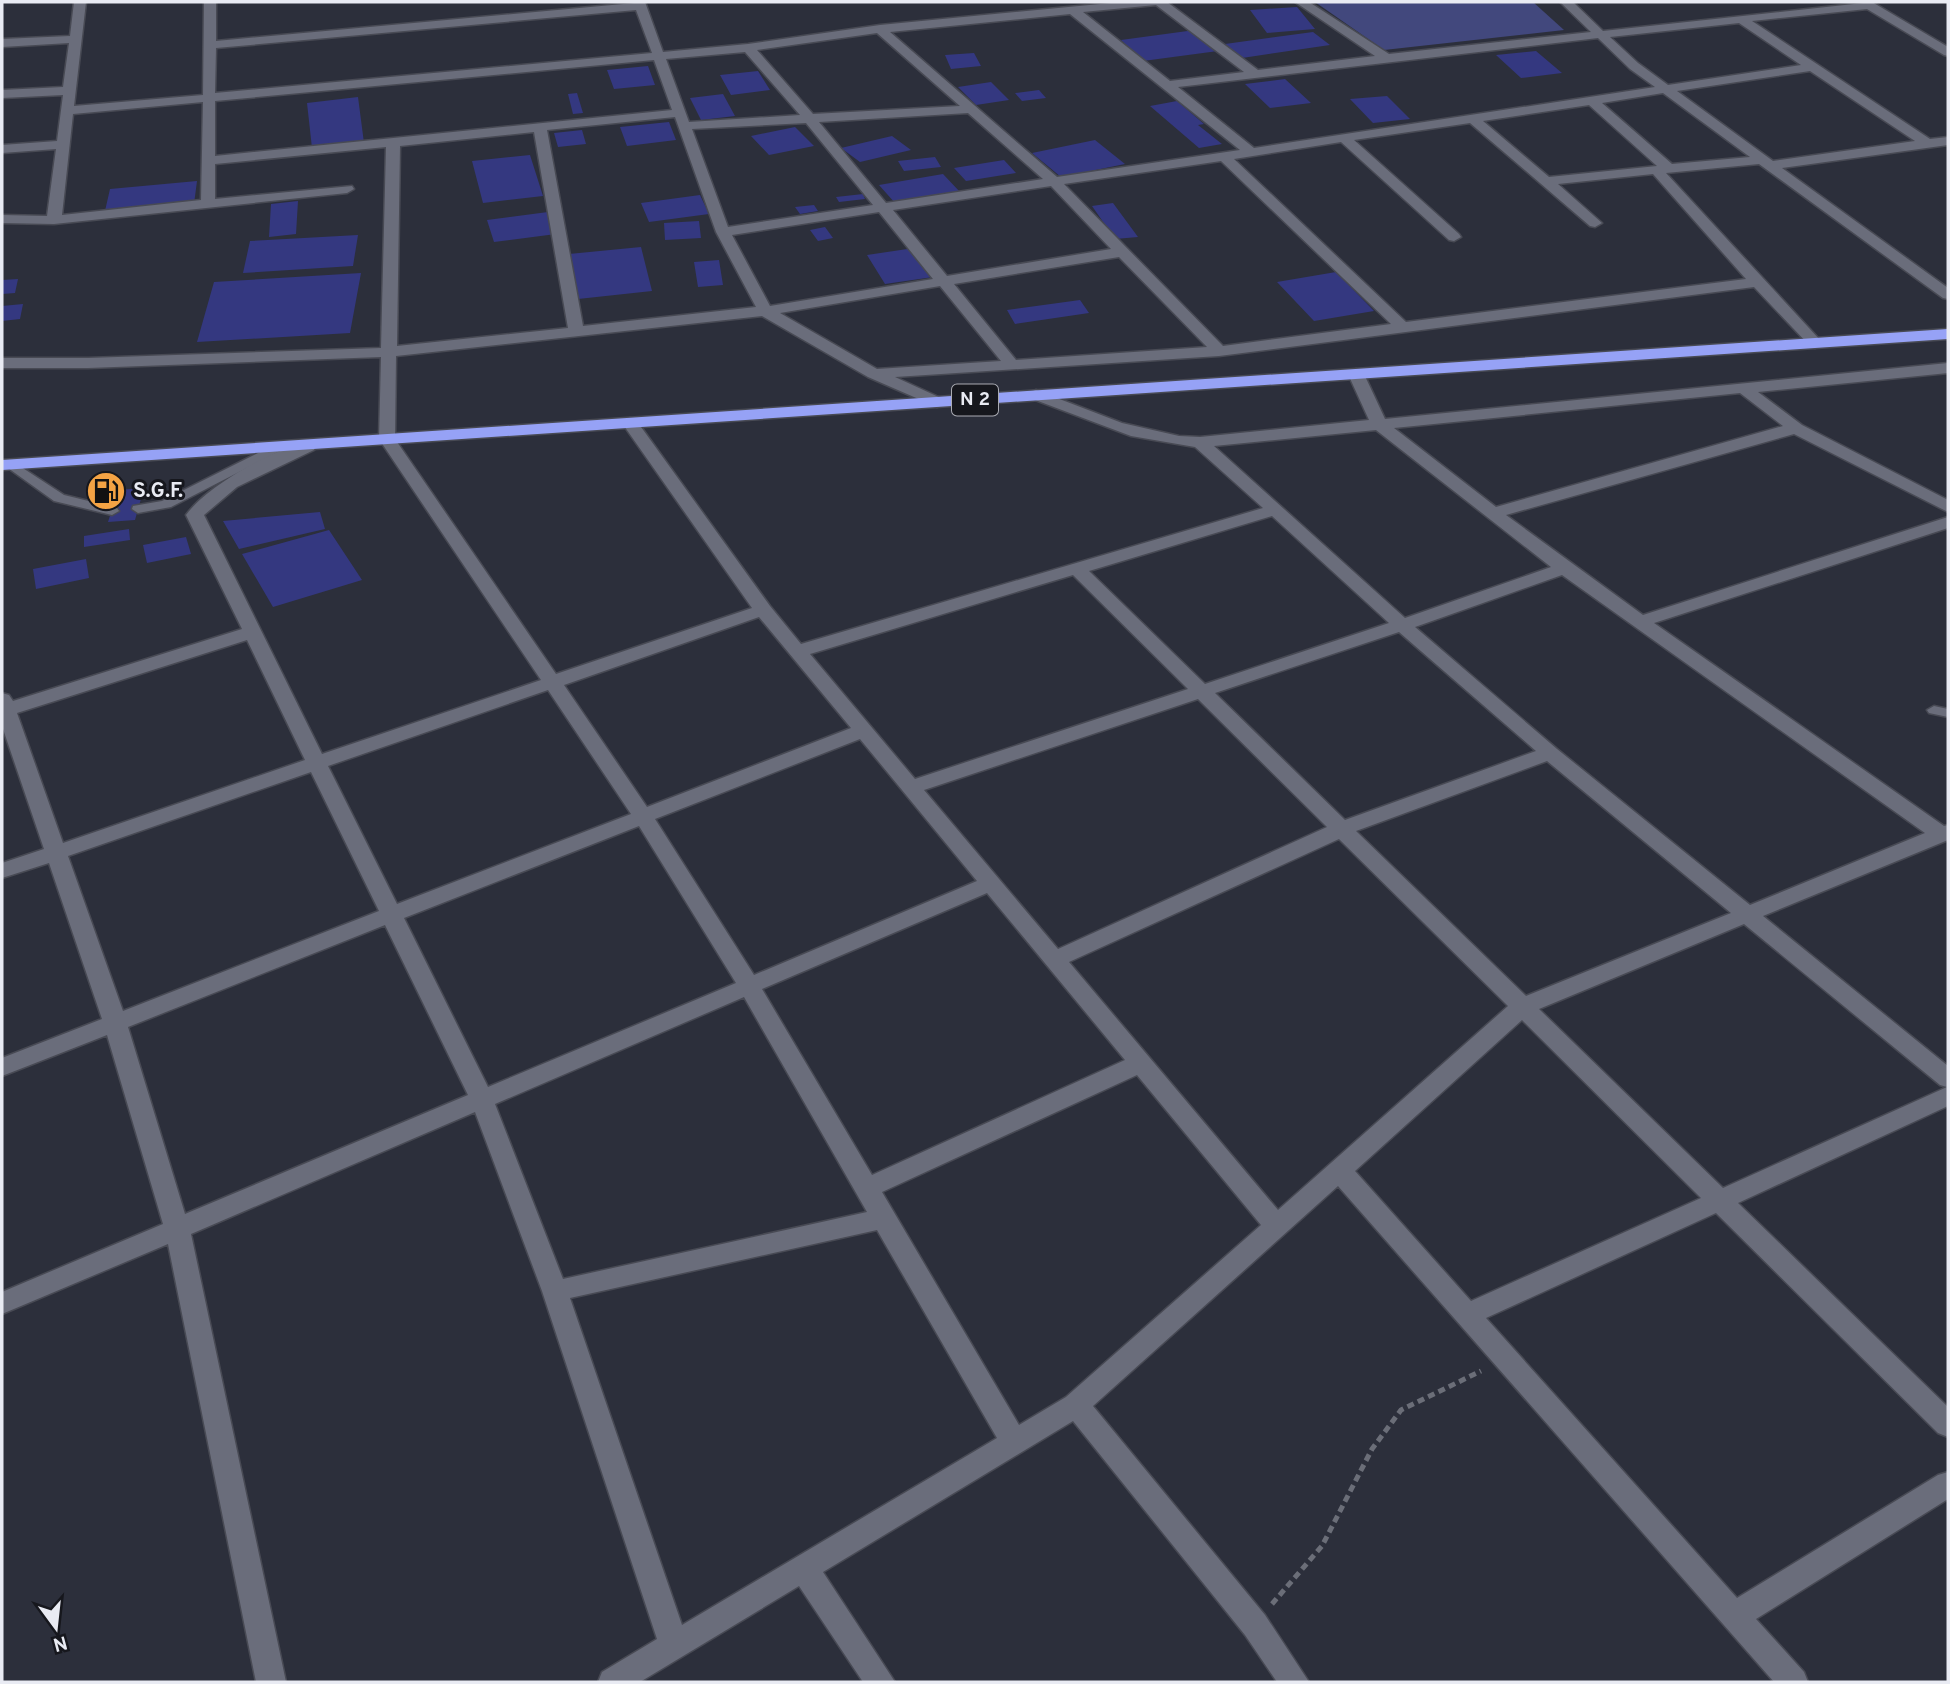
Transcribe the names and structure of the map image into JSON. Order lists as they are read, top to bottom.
{
  "streets": {
    "highway": ["N 2"]
  },
  "places": {
    "fuel station": ["S.G.F."]
  },
  "north": "bottom"
}
